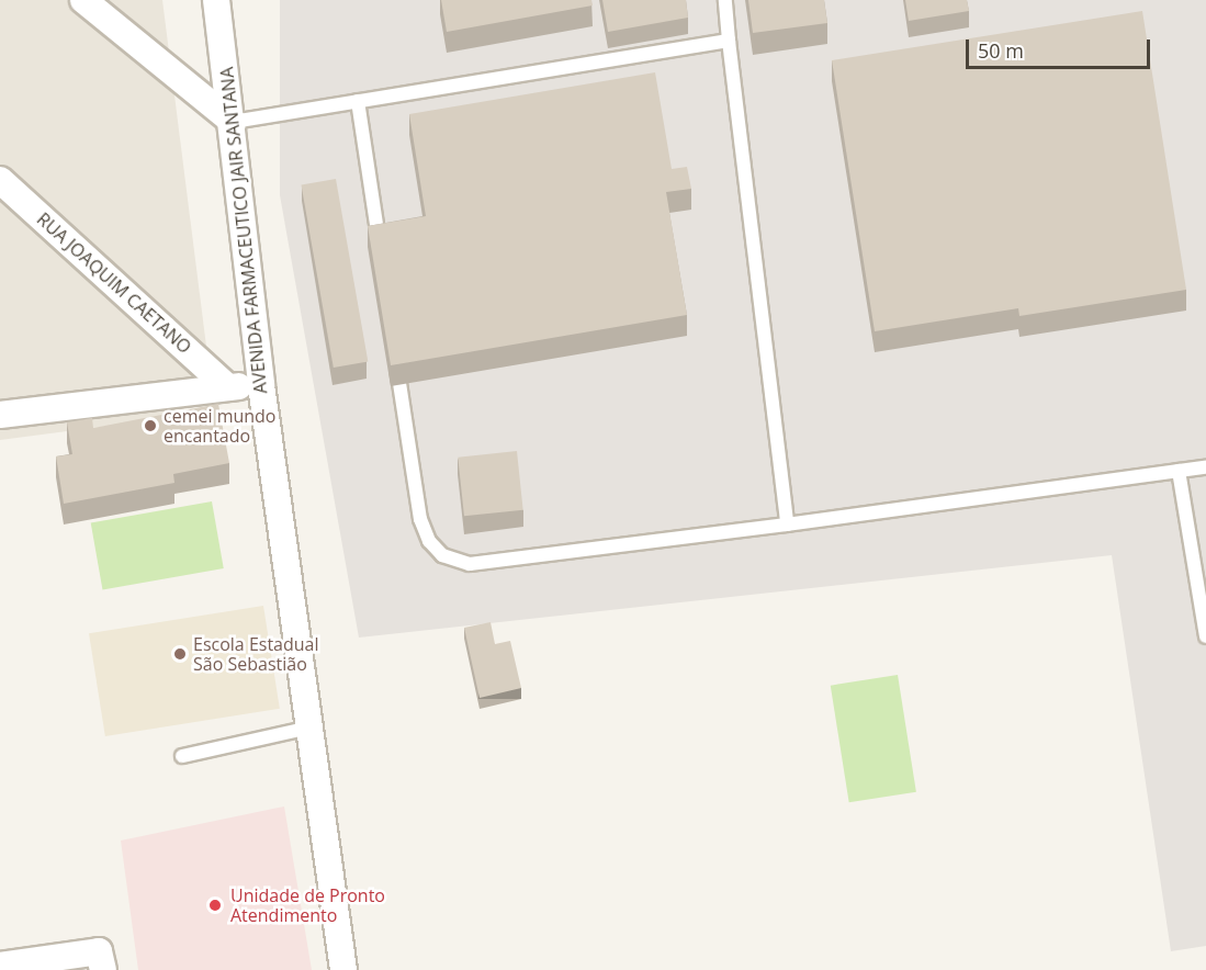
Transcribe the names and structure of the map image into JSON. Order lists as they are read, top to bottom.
{
  "streets": {
    "street": ["AVENIDA FARMACEUTICO JAIR SANTANA", "RUA JOAQUIM CAETANO"]
  },
  "places": ["cemei mundo encantado", "Escola Estadual São Sebastião", "Unidade de Pronto Atendimento"],
  "scale_bar": "50 m"
}
